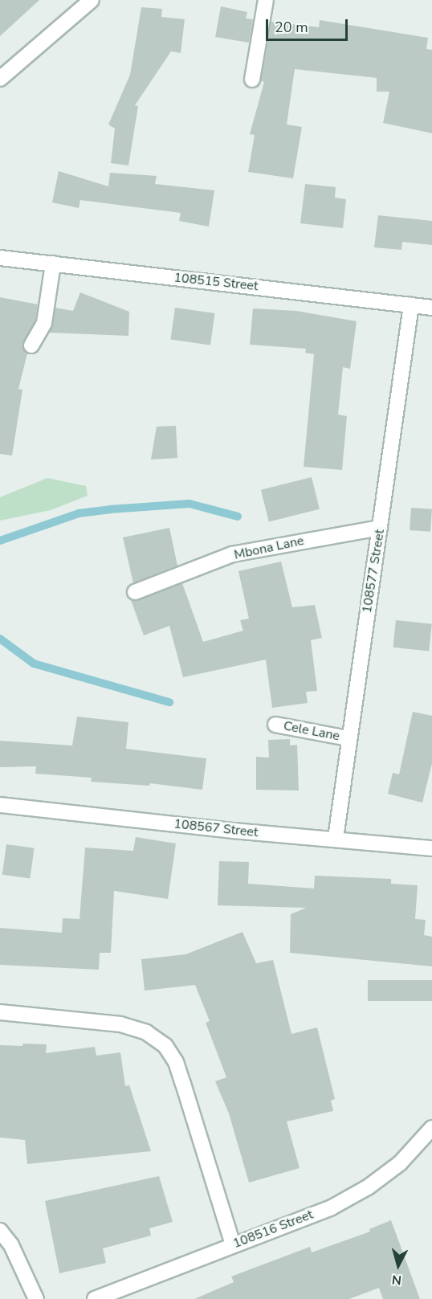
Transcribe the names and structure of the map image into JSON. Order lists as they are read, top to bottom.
{
  "streets": {
    "street": [
      "108515 Street",
      "Mbona Lane",
      "108577 Street",
      "Cele Lane",
      "108567 Street",
      "108516 Street"
    ]
  },
  "crossings": [
    ["108515 Street", "108577 Street"],
    ["Mbona Lane", "108577 Street"],
    ["108577 Street", "Cele Lane"],
    ["108577 Street", "108567 Street"]
  ],
  "scale_bar": "20 m",
  "north": "bottom"
}
